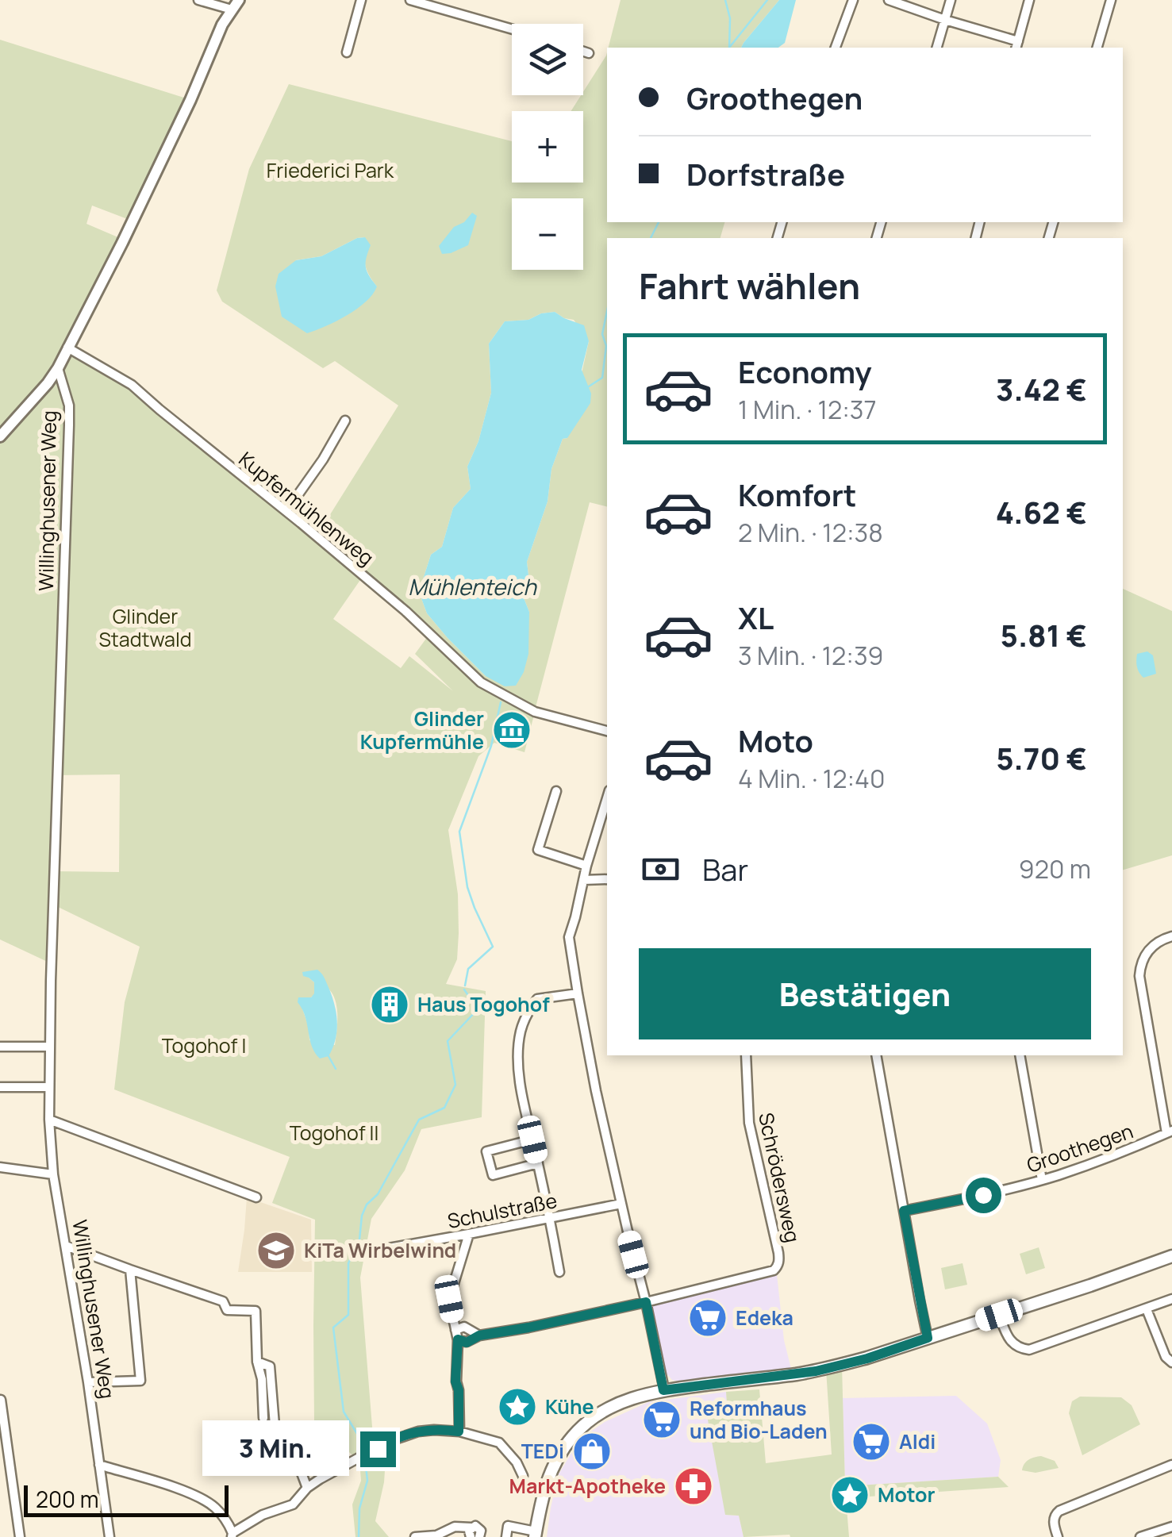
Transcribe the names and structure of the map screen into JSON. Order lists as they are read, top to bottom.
{
  "streets": {
    "street": [
      "Willinghusener Weg",
      "Kupfermühlenweg",
      "Groothegen",
      "Schrödersweg",
      "Schulstraße"
    ]
  },
  "water": ["Mühlenteich"],
  "parks": [
    "Friederici Park",
    "Glinder Stadtwald",
    "Togohof I",
    "Togohof II"
  ],
  "places": {
    "museum": ["Glinder Kupfermühle"],
    "building": ["Haus Togohof"],
    "school or university": ["KiTa Wirbelwind"],
    "supermarket": ["Edeka", "Reformhaus und Bio-Laden", "Aldi"],
    "place": ["Kühe", "Motor"],
    "shop": ["TEDi"],
    "pharmacy": ["Markt-Apotheke"]
  },
  "scale_bar": "200 m",
  "page": {
    "map_buttons": ["+", "−"],
    "banner": ["Groothegen", "Dorfstraße"],
    "heading": "Fahrt wählen",
    "list": [
      {
        "name": "Economy",
        "note": "1 Min. · 12:37",
        "value": "3.42 €"
      },
      {
        "name": "Komfort",
        "note": "2 Min. · 12:38",
        "value": "4.62 €"
      },
      {
        "name": "XL",
        "note": "3 Min. · 12:39",
        "value": "5.81 €"
      },
      {
        "name": "Moto",
        "note": "4 Min. · 12:40",
        "value": "5.70 €"
      }
    ],
    "pay": ["Bar", "920 m"],
    "buttons": "Bestätigen",
    "bubble": "3 Min.",
    "scale": "200 m"
  }
}
